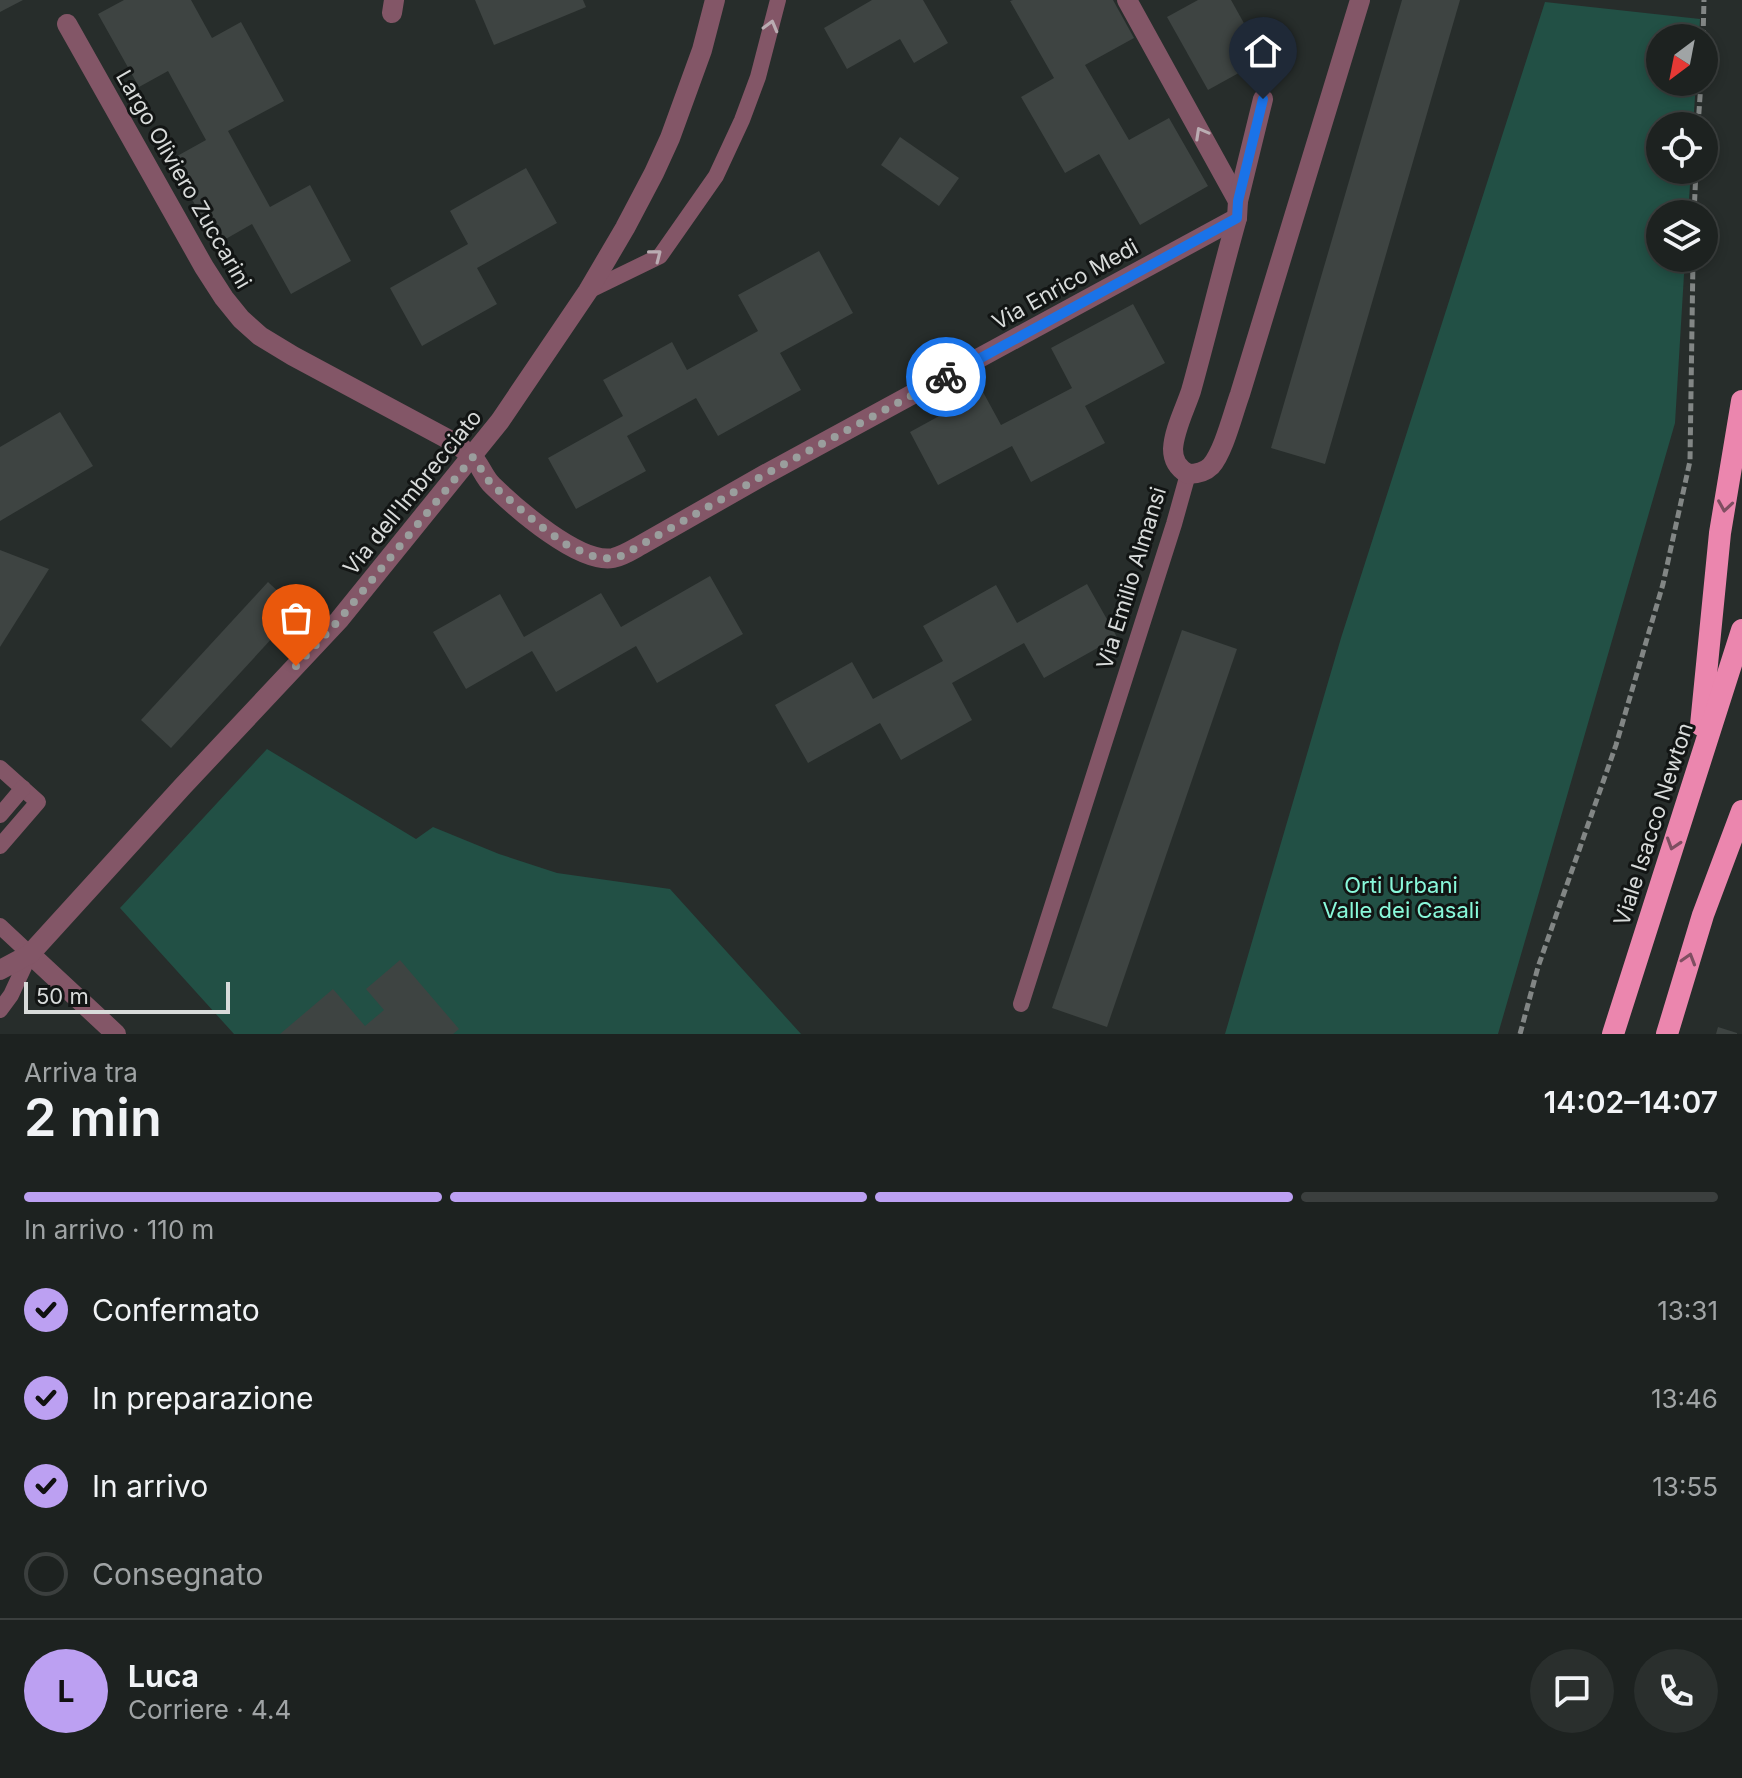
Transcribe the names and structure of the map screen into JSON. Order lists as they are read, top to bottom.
{
  "streets": {
    "highway": ["Viale Isacco Newton"],
    "street": [
      "Largo Oliviero Zuccarini",
      "Via Enrico Medi",
      "Via dell'Imbrecciato",
      "Via Emilio Almansi"
    ]
  },
  "crossings": [
    ["Largo Oliviero Zuccarini", "Via Enrico Medi"],
    ["Largo Oliviero Zuccarini", "Via dell'Imbrecciato"]
  ],
  "parks": ["Orti Urbani Valle dei Casali"],
  "scale_bar": "50 m",
  "north": "bottom left",
  "page": {
    "scale": "50 m",
    "heading": ["2 min", "Arriva tra", "14:02–14:07"],
    "panel": ["Luca", "Corriere · 4.4"],
    "bar": "In arrivo · 110 m",
    "list": [
      ["Confermato", "13:31"],
      ["In preparazione", "13:46"],
      ["In arrivo", "13:55"],
      "Consegnato"
    ],
    "round": "L"
  }
}
